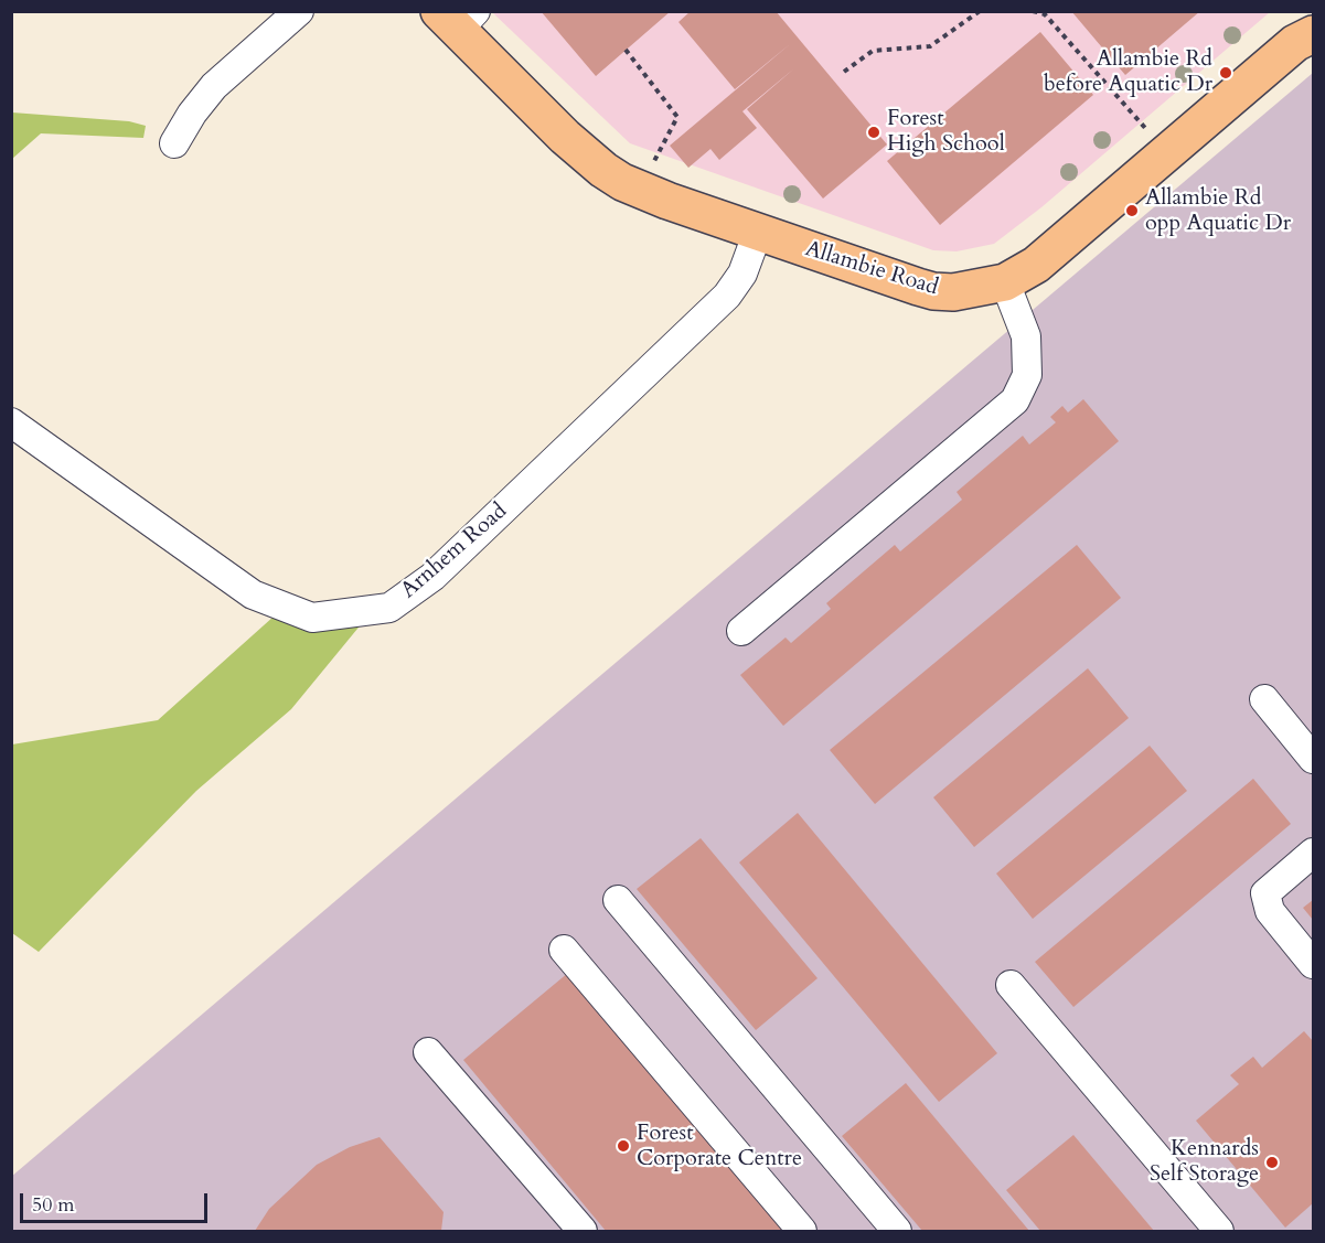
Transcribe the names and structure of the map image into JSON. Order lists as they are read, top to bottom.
{
  "streets": {
    "main road": ["Allambie Road"],
    "street": ["Arnhem Road"]
  },
  "crossings": [
    ["Allambie Road", "Arnhem Road"]
  ],
  "places": [
    "Allambie Rd before Aquatic Dr",
    "Forest High School",
    "Allambie Rd opp Aquatic Dr",
    "Forest Corporate Centre",
    "Kennards Self Storage"
  ],
  "scale_bar": "50 m"
}
